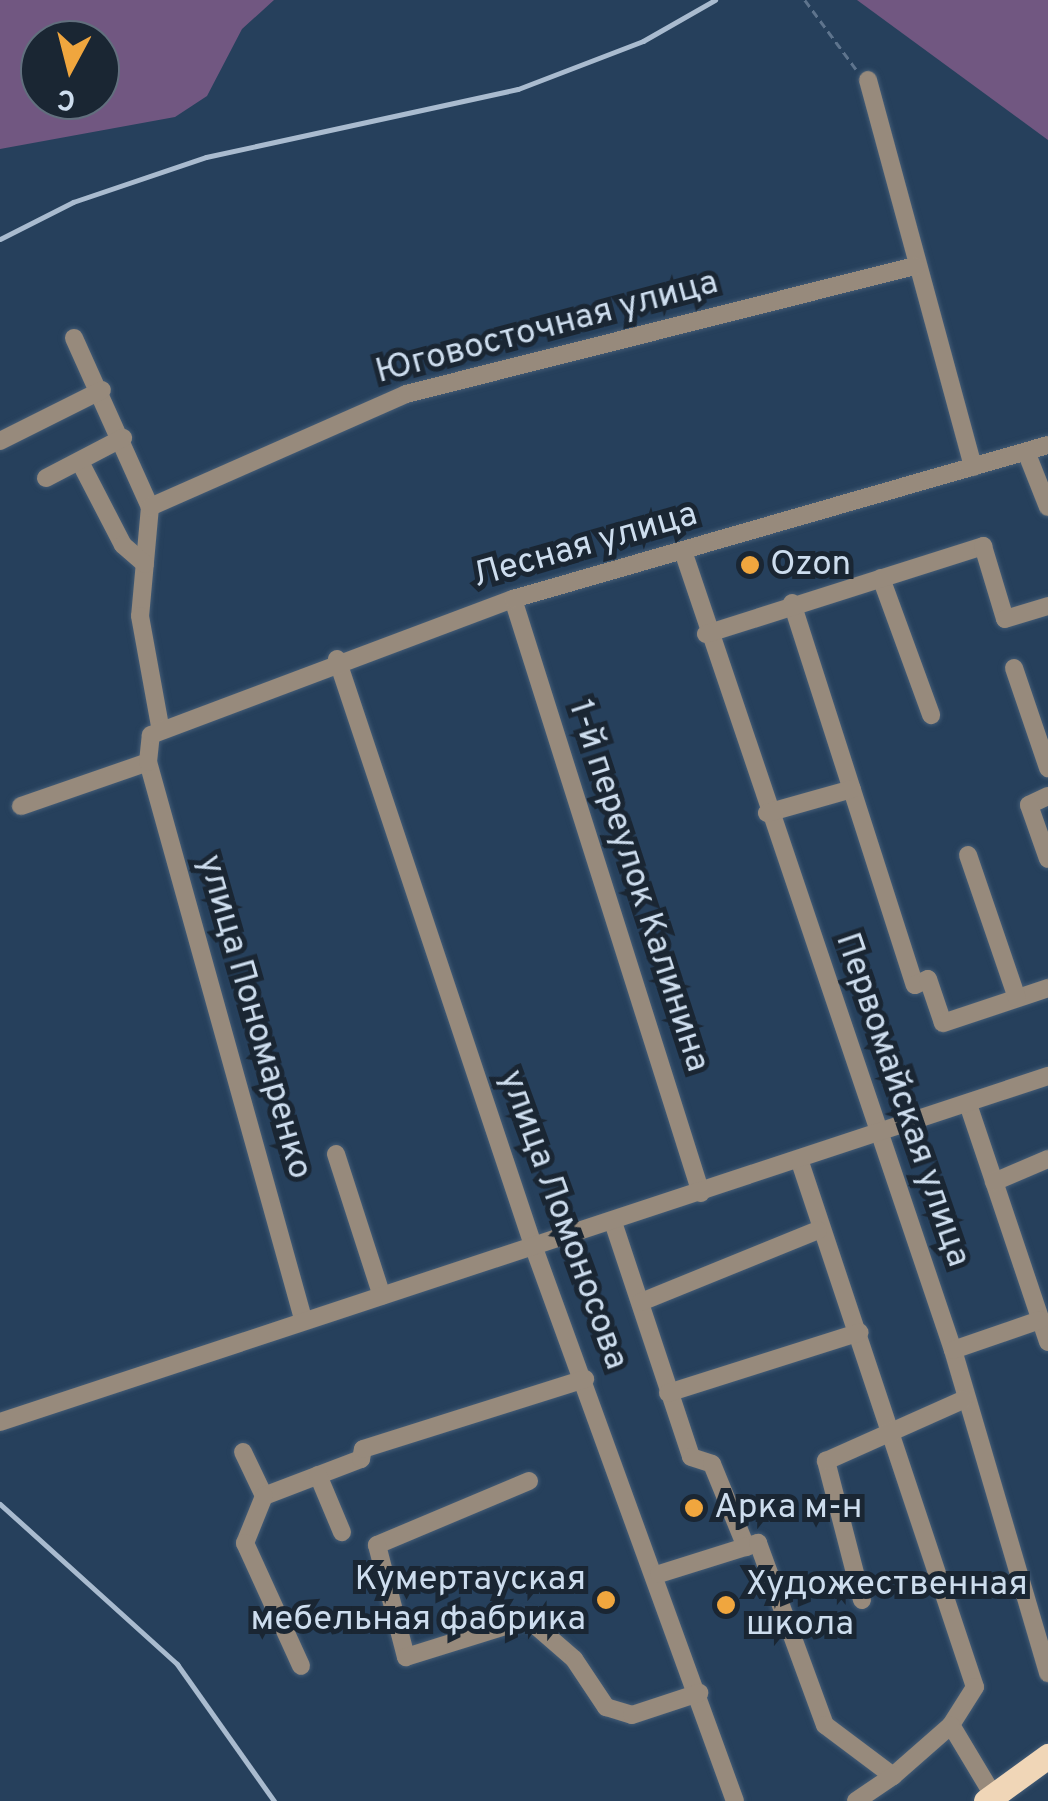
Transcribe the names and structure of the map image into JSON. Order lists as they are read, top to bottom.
{
  "streets": {
    "street": [
      "Юговосточная улица",
      "Лесная улица",
      "1-й переулок Калинина",
      "улица Пономаренко",
      "Первомайская улица",
      "улица Ломоносова"
    ]
  },
  "crossings": [
    ["Юговосточная улица", "улица Пономаренко"],
    ["Лесная улица", "1-й переулок Калинина"],
    ["Лесная улица", "улица Пономаренко"],
    ["Лесная улица", "Первомайская улица"],
    ["Лесная улица", "улица Ломоносова"]
  ],
  "places": [
    "Ozon",
    "Арка м-н",
    "Кумертауская мебельная фабрика",
    "Художественная школа"
  ],
  "north": "bottom"
}
